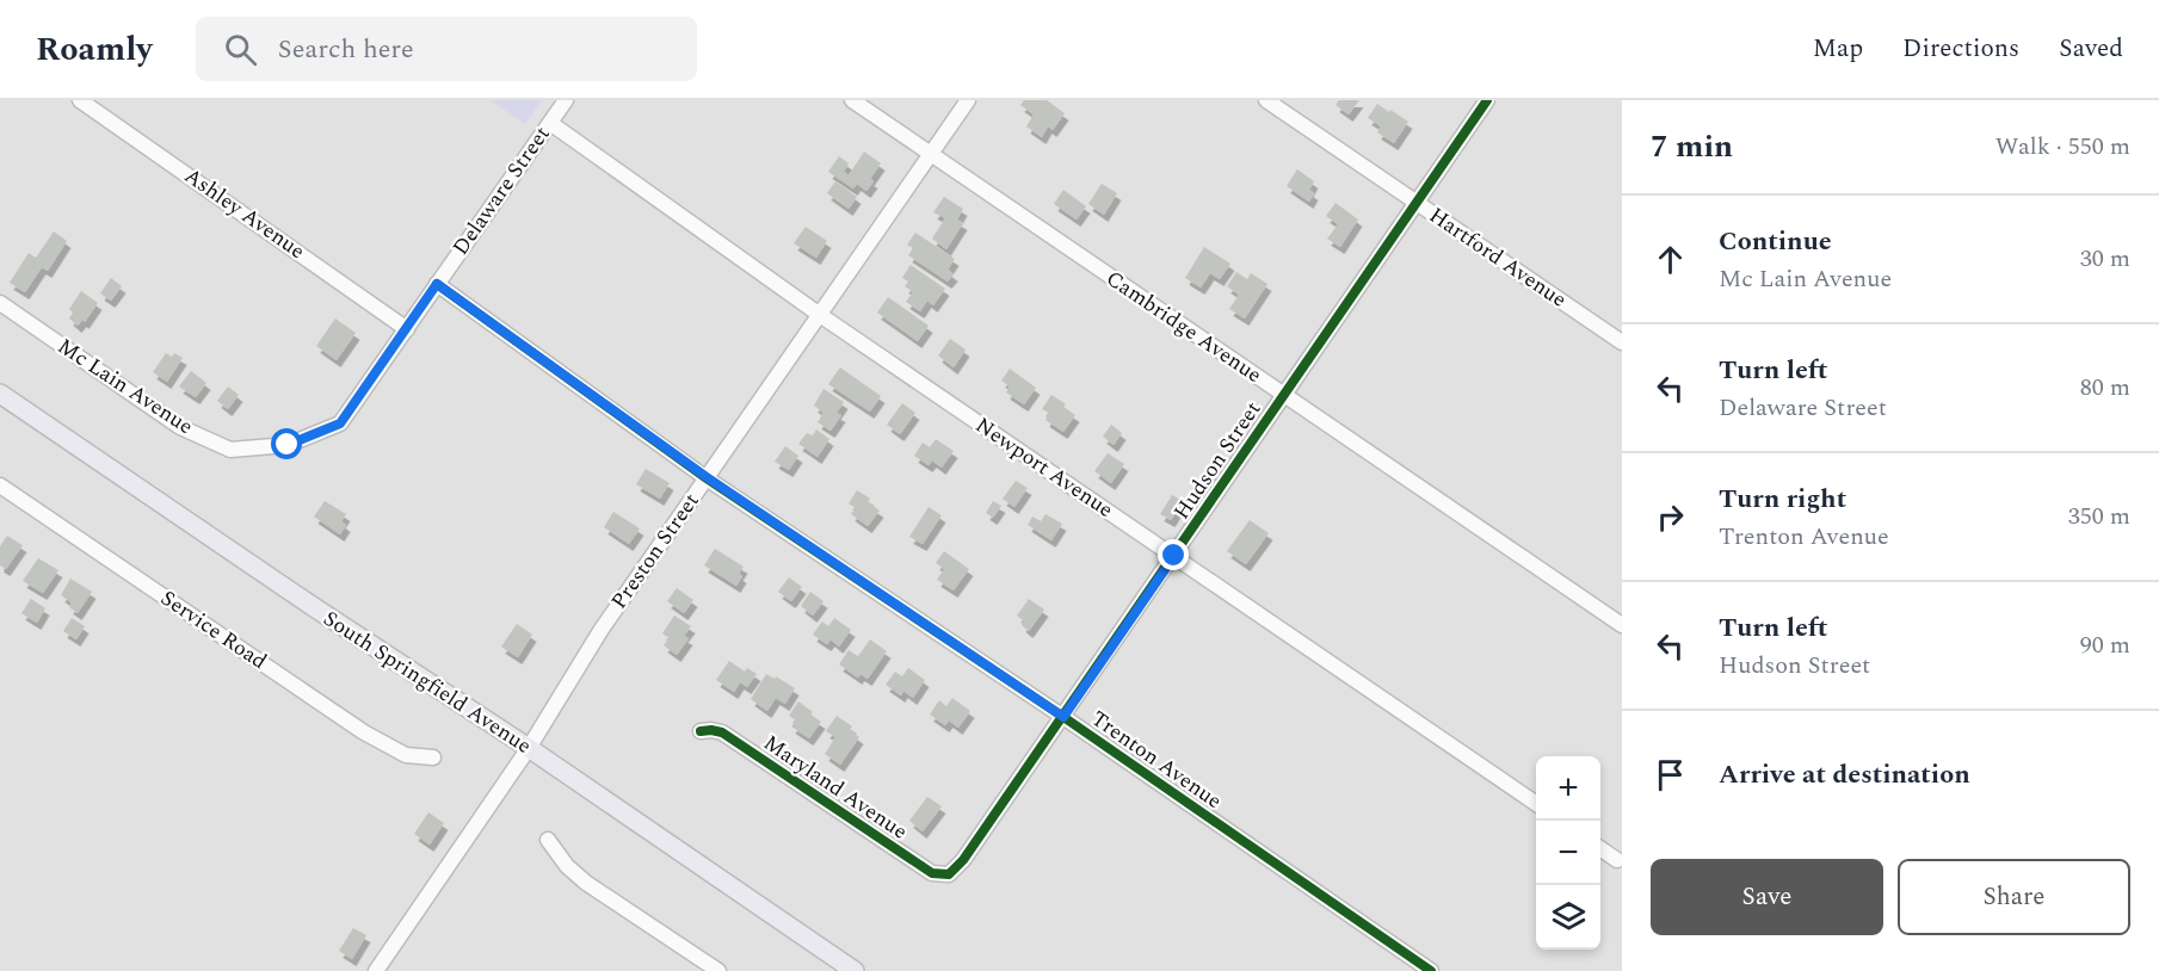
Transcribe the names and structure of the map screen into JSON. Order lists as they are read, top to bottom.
{
  "streets": {
    "main road": ["South Springfield Avenue"],
    "street": [
      "Delaware Street",
      "Ashley Avenue",
      "Hartford Avenue",
      "Cambridge Avenue",
      "Mc Lain Avenue",
      "Hudson Street",
      "Newport Avenue",
      "Preston Street",
      "Service Road",
      "Trenton Avenue",
      "Maryland Avenue"
    ]
  },
  "crossings": [
    ["Delaware Street", "Ashley Avenue"],
    ["Delaware Street", "Mc Lain Avenue"],
    ["Delaware Street", "Newport Avenue"],
    ["Delaware Street", "Trenton Avenue"],
    ["Hartford Avenue", "Hudson Street"],
    ["Cambridge Avenue", "Hudson Street"],
    ["Cambridge Avenue", "Preston Street"],
    ["Hudson Street", "Newport Avenue"],
    ["Hudson Street", "Trenton Avenue"],
    ["Hudson Street", "Maryland Avenue"],
    ["Newport Avenue", "Preston Street"],
    ["Preston Street", "South Springfield Avenue"],
    ["Preston Street", "Trenton Avenue"]
  ],
  "page": {
    "header": "Roamly",
    "search": "Search here",
    "nav": ["Map", "Directions", "Saved"],
    "heading": ["7 min", "Walk · 550 m"],
    "list": [
      ["Continue", "Mc Lain Avenue", "30 m"],
      ["Turn left", "Delaware Street", "80 m"],
      ["Turn right", "Trenton Avenue", "350 m"],
      ["Turn left", "Hudson Street", "90 m"],
      "Arrive at destination"
    ],
    "map_buttons": ["+", "−"],
    "buttons": ["Save", "Share"]
  }
}
